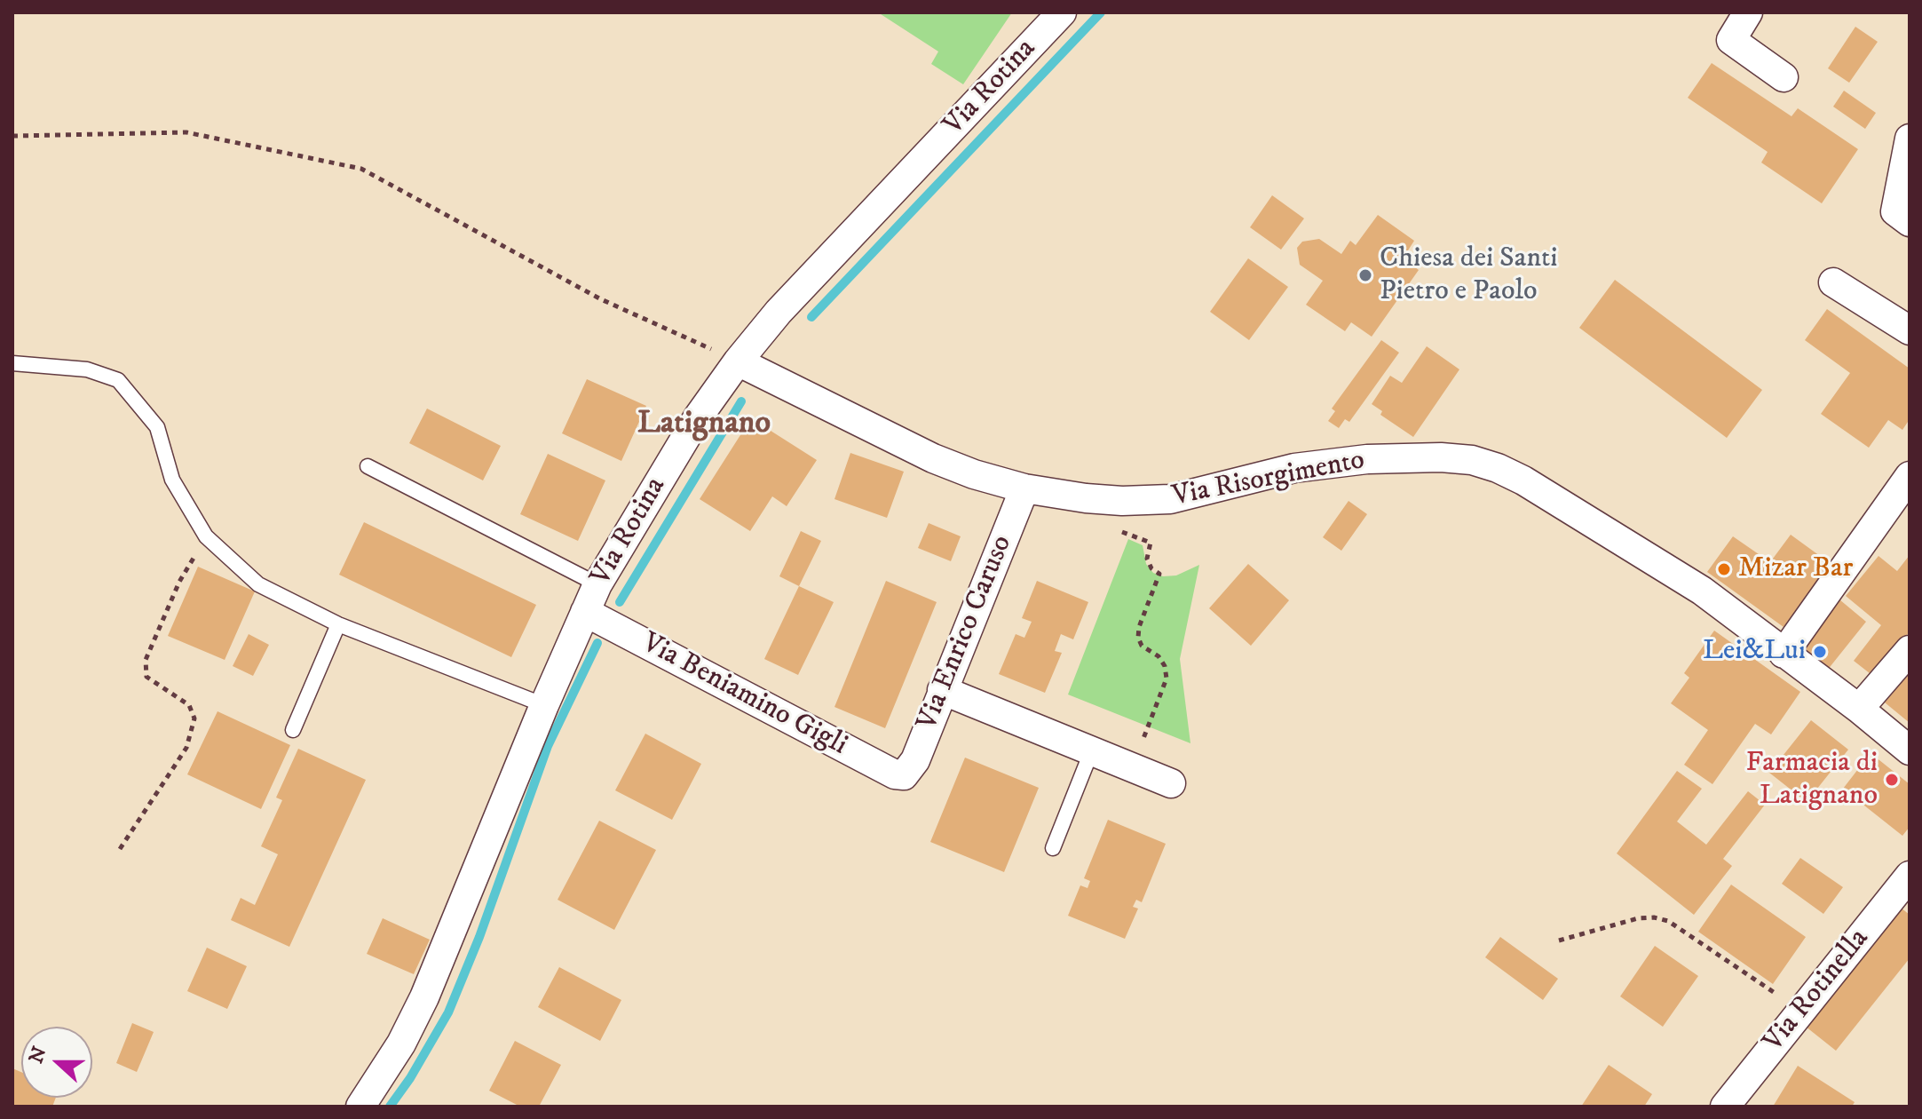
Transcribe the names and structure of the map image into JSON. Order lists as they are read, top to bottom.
{
  "streets": {
    "street": [
      "Via Rotina",
      "Via Risorgimento",
      "Via Enrico Caruso",
      "Via Beniamino Gigli",
      "Via Rotinella"
    ]
  },
  "crossings": [
    ["Via Rotina", "Via Risorgimento"],
    ["Via Rotina", "Via Beniamino Gigli"],
    ["Via Risorgimento", "Via Enrico Caruso"],
    ["Via Enrico Caruso", "Via Beniamino Gigli"]
  ],
  "districts": ["Latignano"],
  "places": [
    "Chiesa dei Santi Pietro e Paolo",
    "Mizar Bar",
    "Lei&Lui",
    "Farmacia di Latignano"
  ],
  "north": "left"
}
